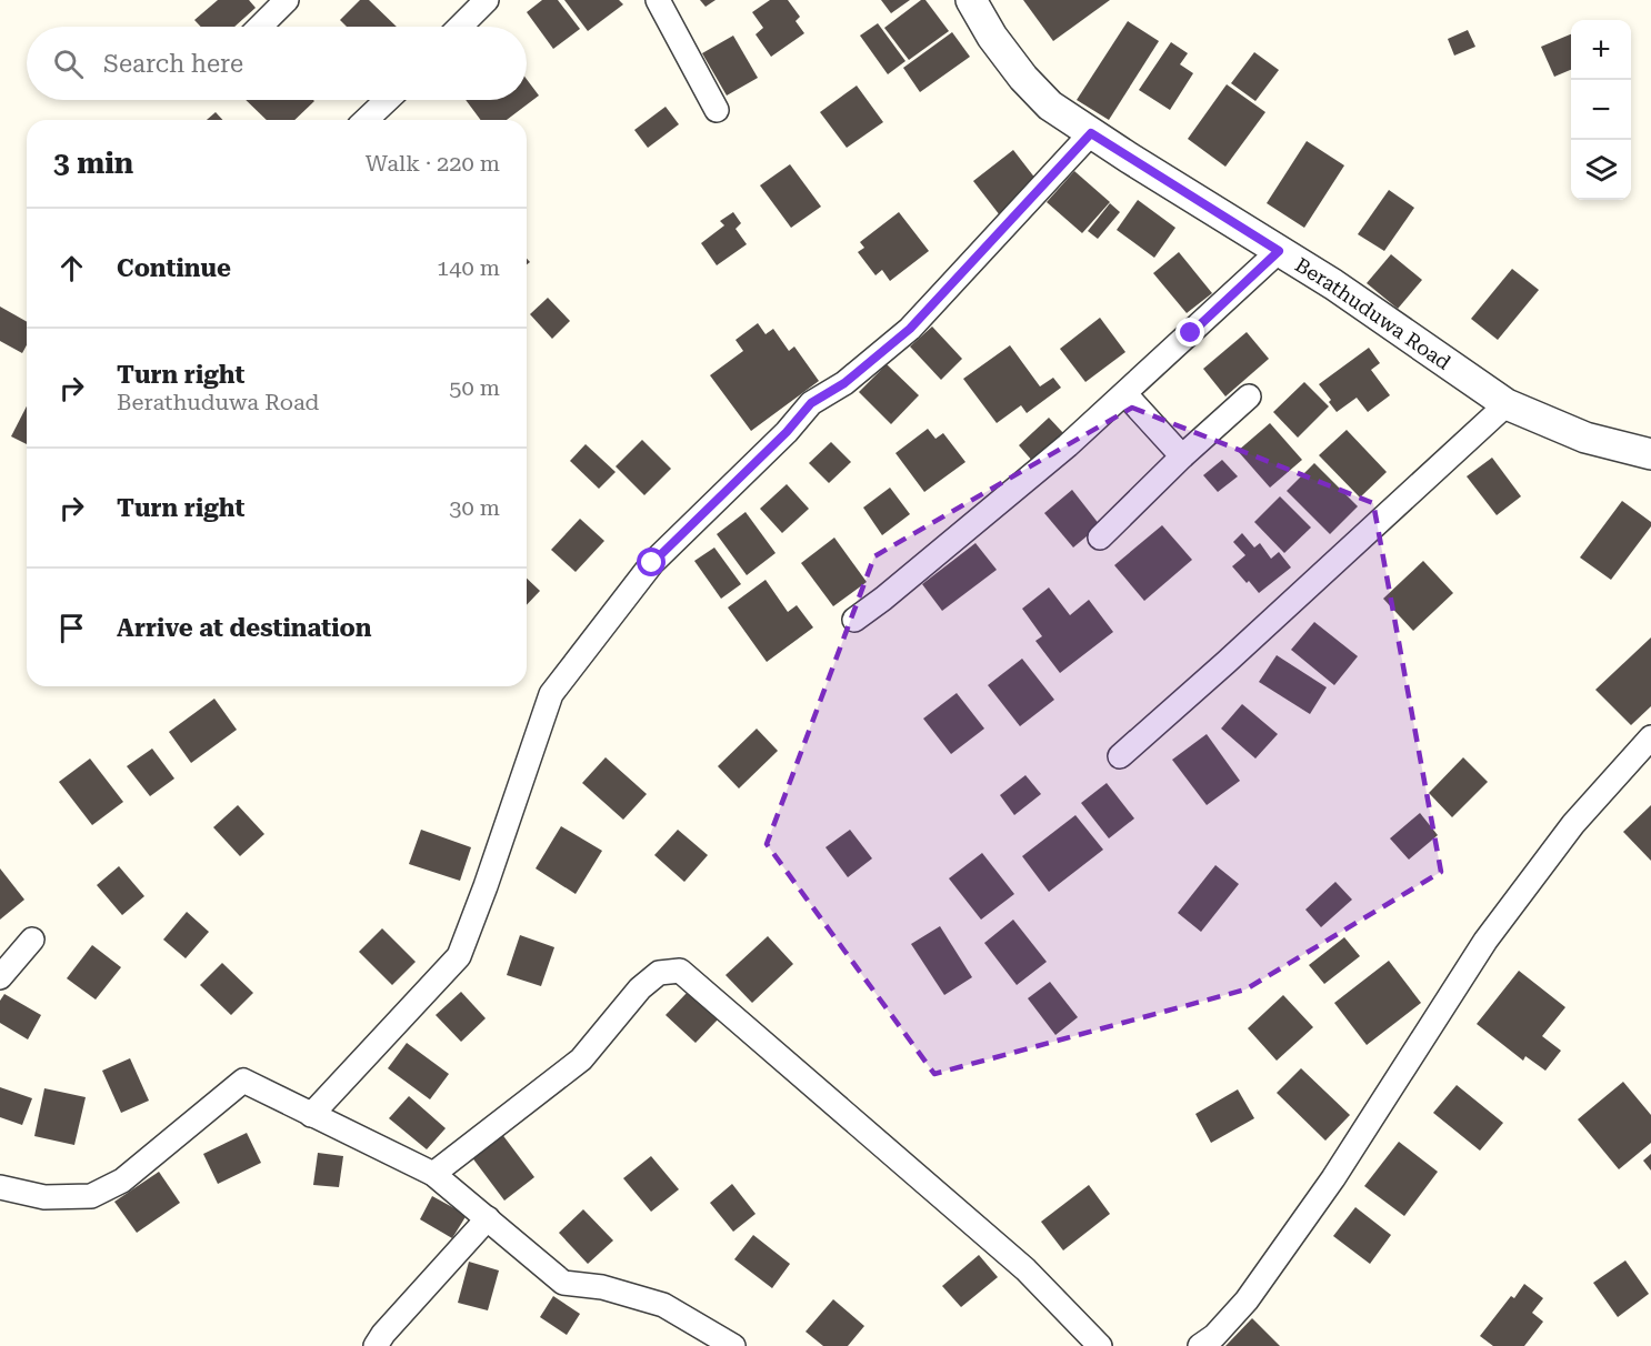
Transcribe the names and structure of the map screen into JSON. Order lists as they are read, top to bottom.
{
  "streets": {
    "street": ["Berathuduwa Road"]
  },
  "page": {
    "map_buttons": ["+", "−"],
    "search": "Search here",
    "heading": ["3 min", "Walk · 220 m"],
    "list": [
      ["Continue", "140 m"],
      ["Turn right", "Berathuduwa Road", "50 m"],
      ["Turn right", "30 m"],
      "Arrive at destination"
    ]
  }
}
